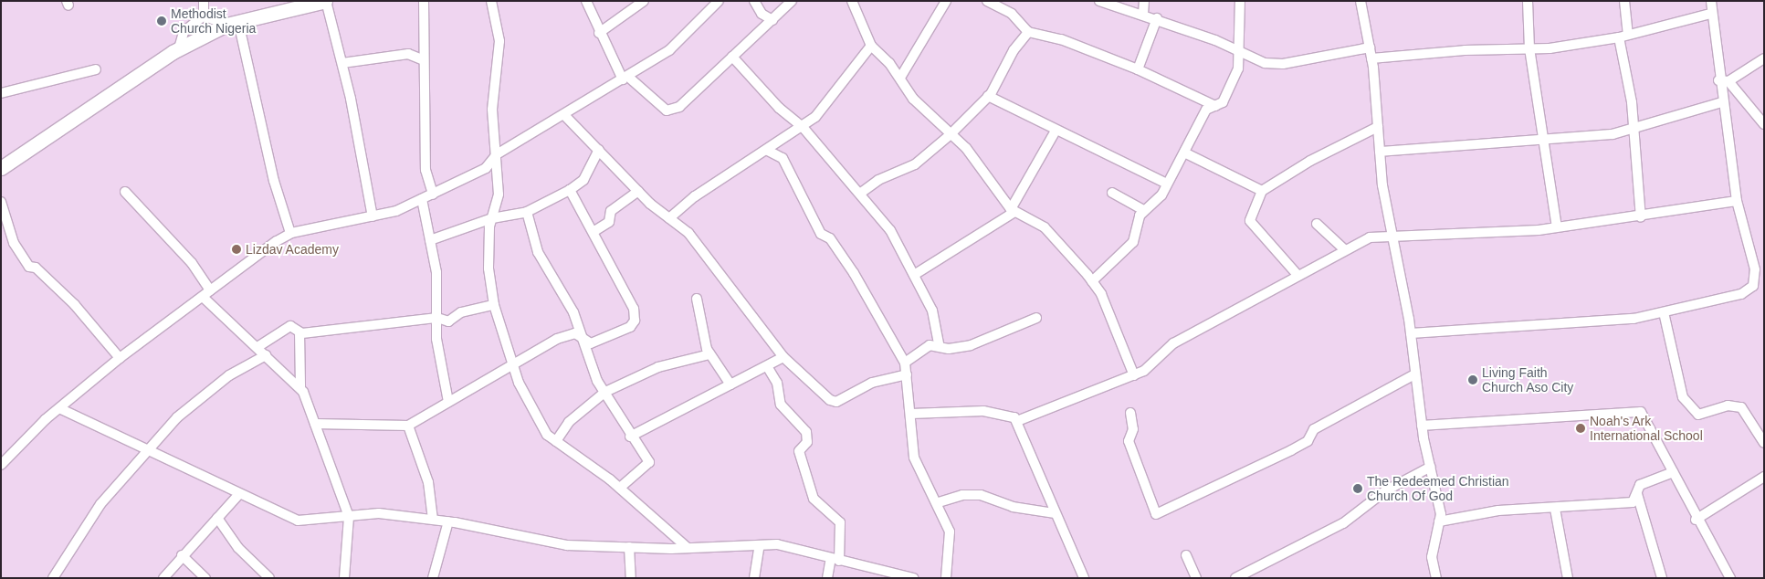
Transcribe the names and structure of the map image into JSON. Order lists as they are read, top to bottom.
{
  "places": [
    "Methodist Church Nigeria",
    "Lizdav Academy",
    "Living Faith Church Aso City",
    "Noah's Ark International School",
    "The Redeemed Christian Church Of God"
  ]
}
